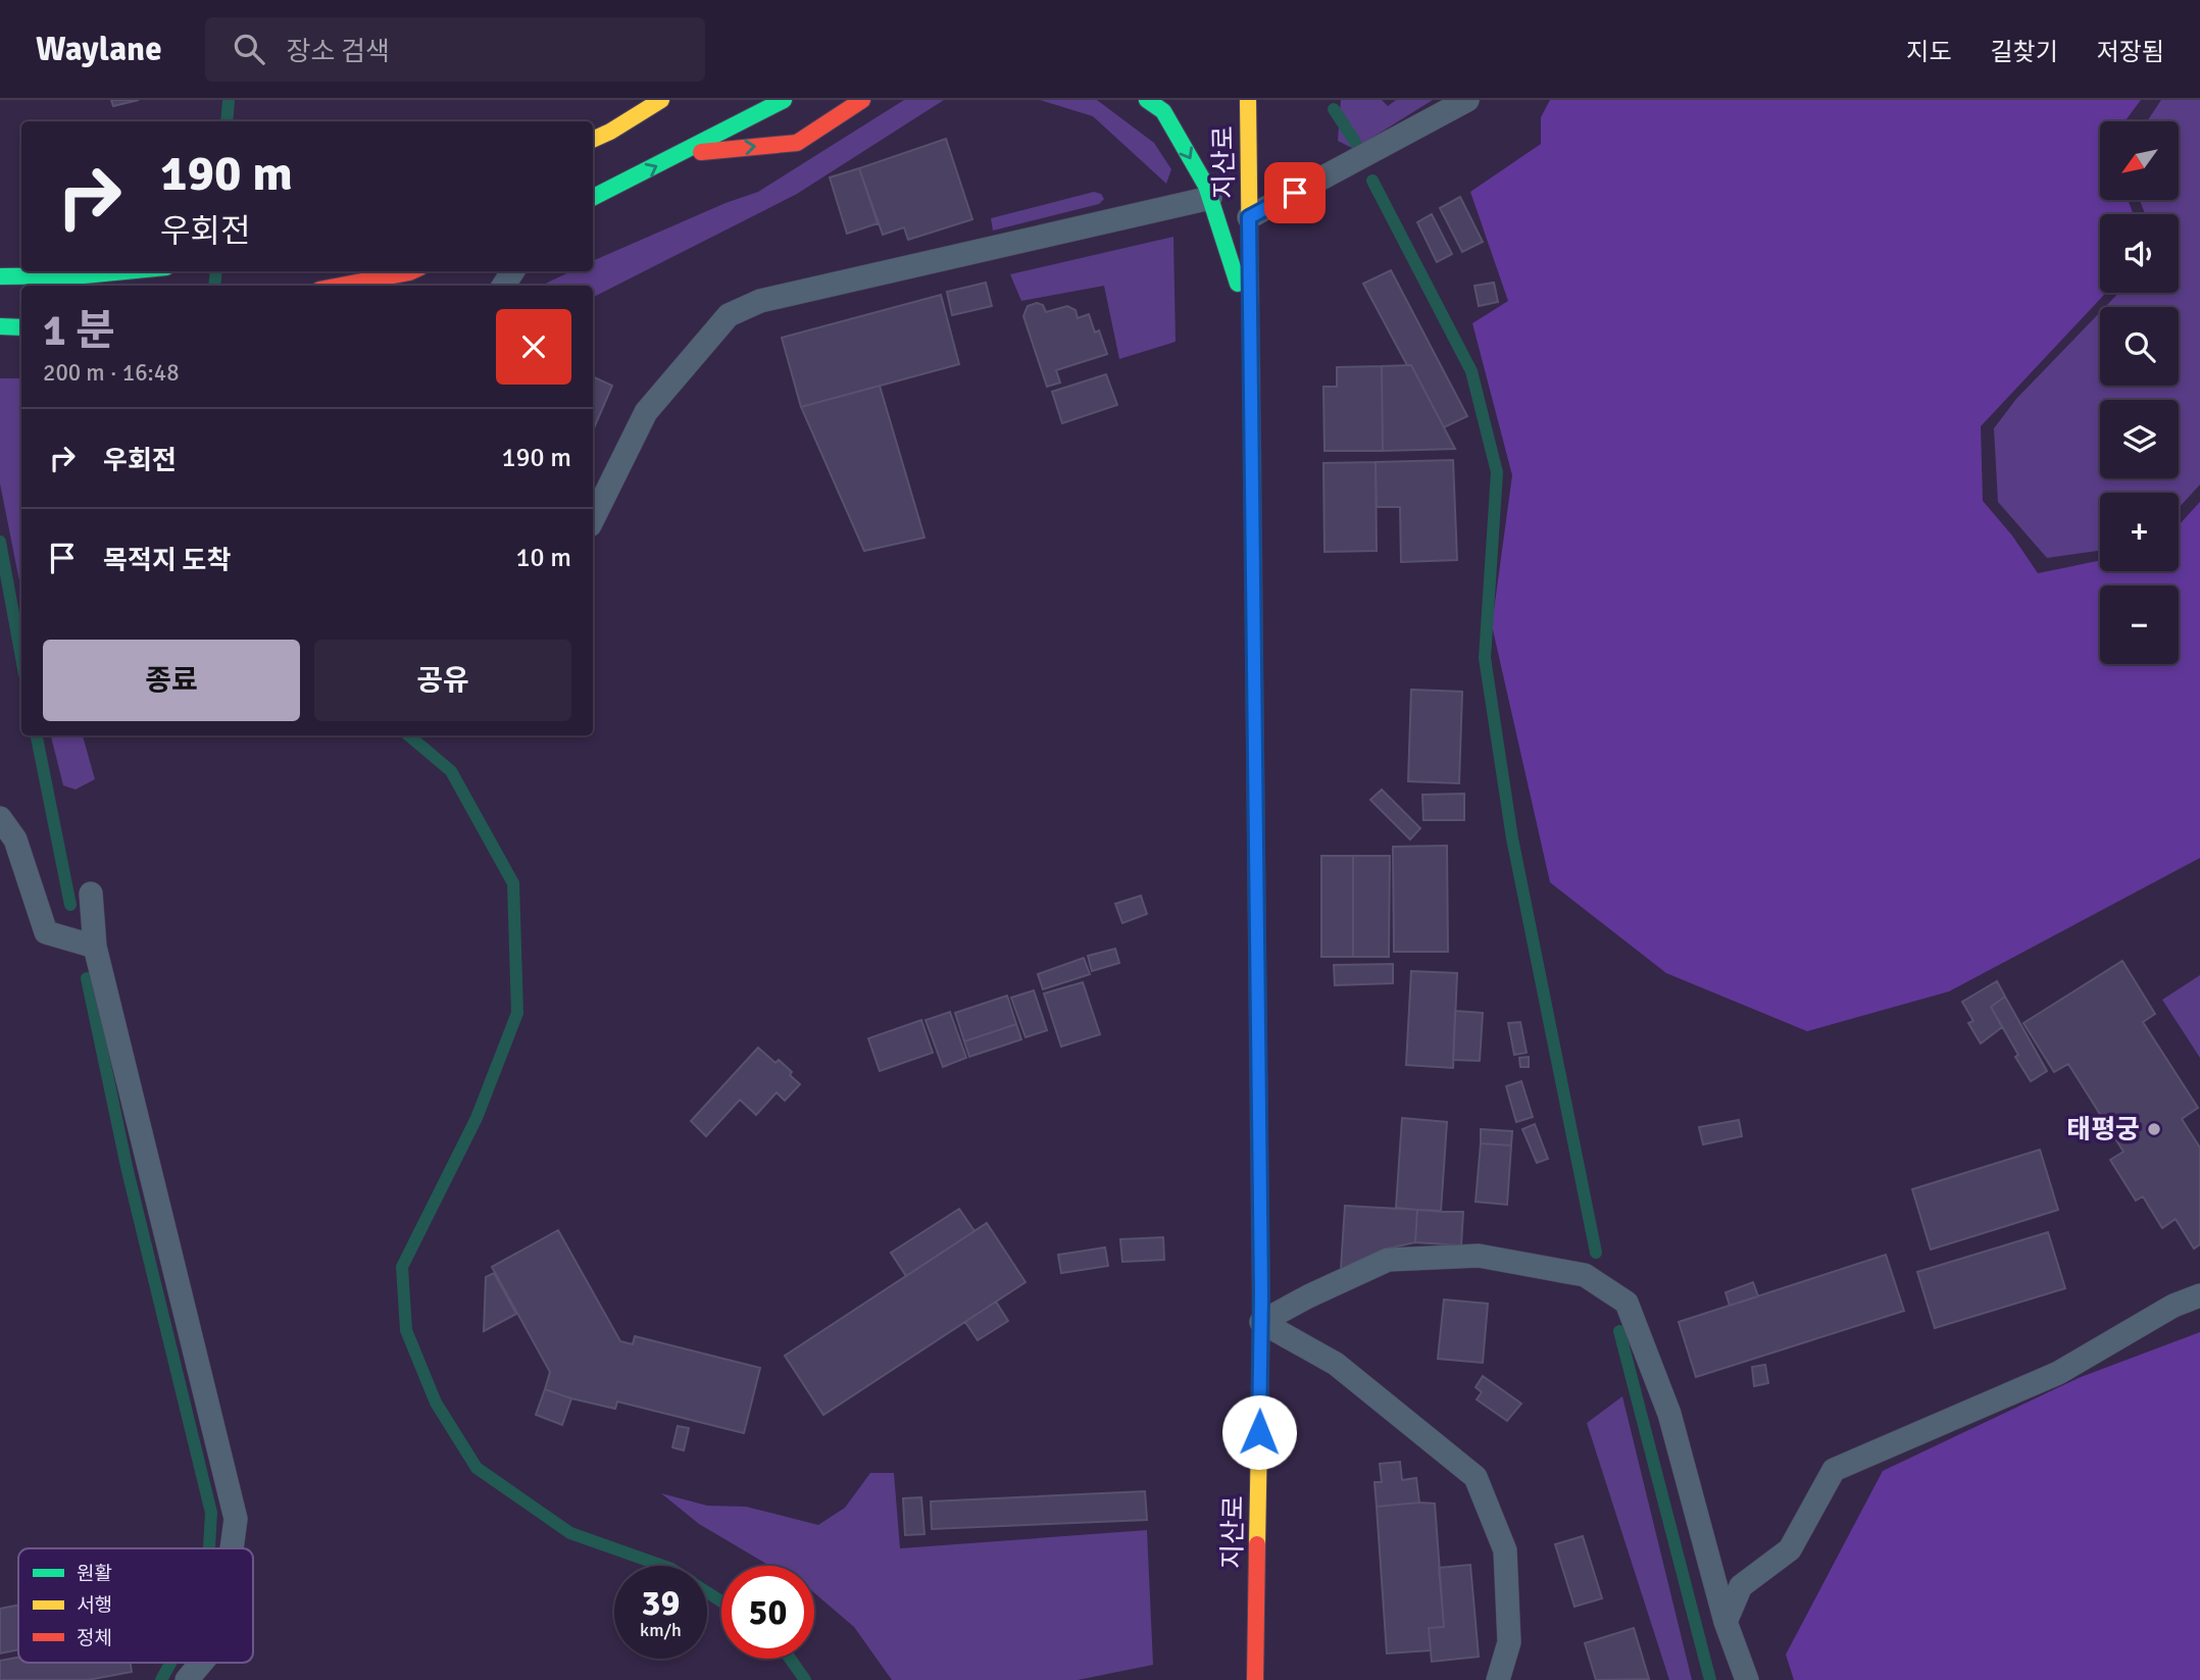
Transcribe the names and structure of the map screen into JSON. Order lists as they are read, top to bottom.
{
  "streets": {
    "main road": ["지산로"]
  },
  "places": ["태평궁"],
  "legend": ["원활", "서행", "정체"],
  "north": "bottom left",
  "page": {
    "header": "Waylane",
    "search": "장소 검색",
    "nav": ["지도", "길찾기", "저장됨"],
    "map_buttons": ["+", "−"],
    "turn": ["190 m", "우회전"],
    "heading": ["1 분", "200 m · 16:48"],
    "list": [
      {
        "name": "우회전",
        "value": "190 m"
      },
      {
        "name": "목적지 도착",
        "value": "10 m"
      }
    ],
    "buttons": ["종료", "공유"],
    "speed": "39 km/h",
    "limit": "50"
  }
}
